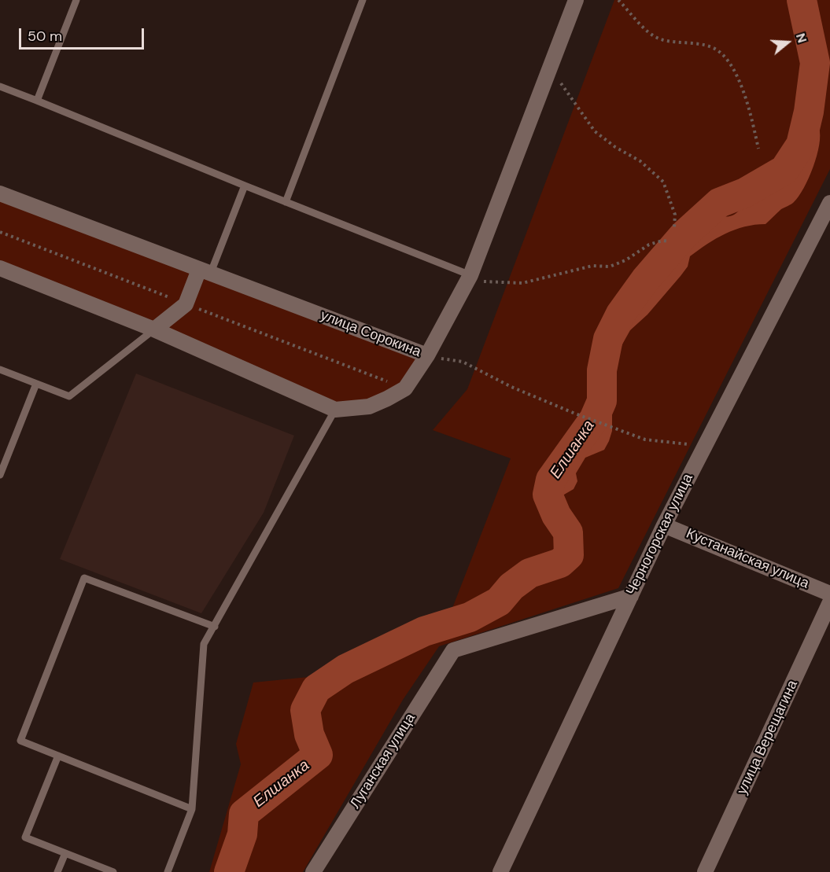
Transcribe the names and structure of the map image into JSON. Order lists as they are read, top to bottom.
{
  "streets": {
    "street": [
      "улица Сорокина",
      "Черногорская улица",
      "Кустанайская улица",
      "улица Верещагина",
      "Луганская улица"
    ]
  },
  "crossings": [
    ["Черногорская улица", "Кустанайская улица"],
    ["Черногорская улица", "Луганская улица"]
  ],
  "water": ["Елшанка"],
  "scale_bar": "50 m",
  "north": "right"
}
